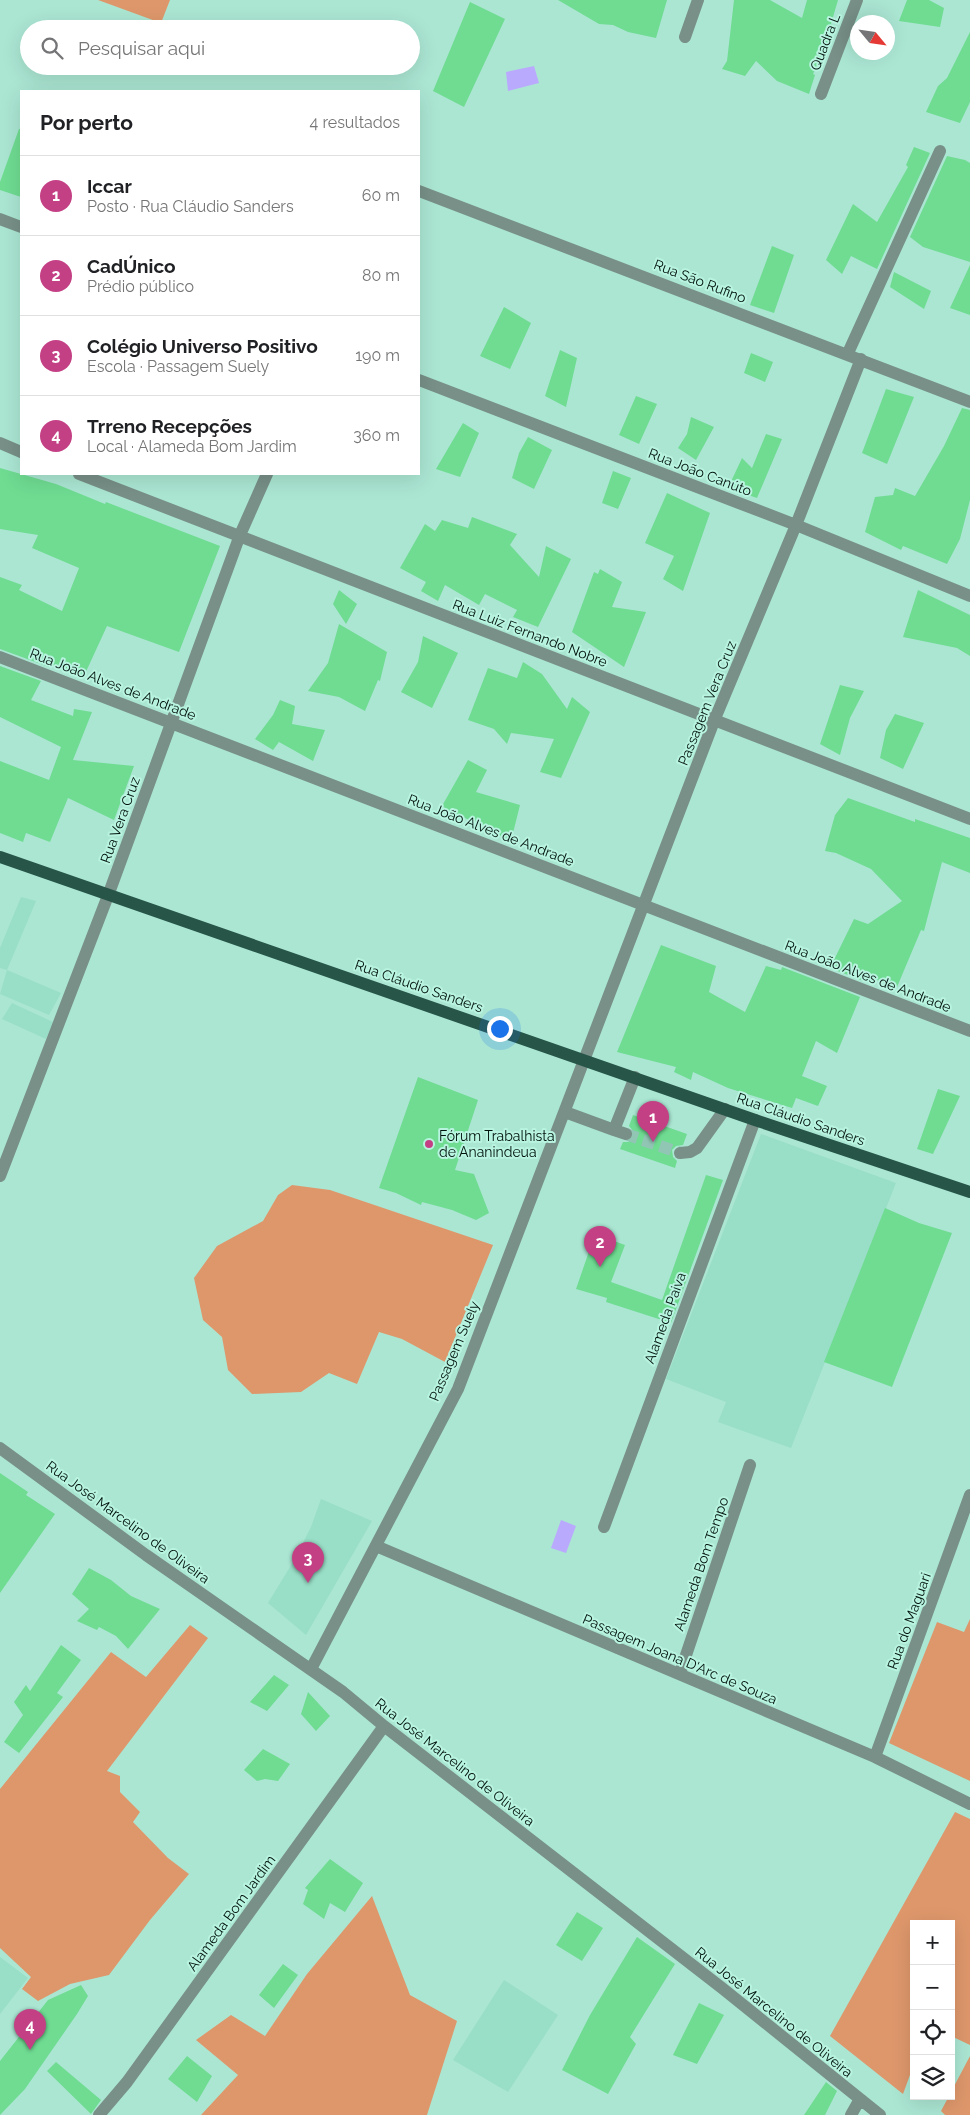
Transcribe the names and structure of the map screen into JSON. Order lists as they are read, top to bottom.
{
  "streets": {
    "main road": ["Rua Cláudio Sanders"],
    "street": [
      "Quadra L",
      "Rua São Rufino",
      "Rua João Canúto",
      "Rua Luiz Fernando Nobre",
      "Rua João Alves de Andrade",
      "Passagem Vera Cruz",
      "Rua Vera Cruz",
      "Alameda Paiva",
      "Passagem Suely",
      "Rua José Marcelino de Oliveira",
      "Alameda Bom Tempo",
      "Rua do Maguari",
      "Passagem Joana D'Arc de Souza",
      "Alameda Bom Jardim"
    ]
  },
  "crossings": [
    ["Rua São Rufino", "Passagem Vera Cruz"],
    ["Rua João Canúto", "Passagem Vera Cruz"],
    ["Rua Luiz Fernando Nobre", "Passagem Vera Cruz"],
    ["Rua Luiz Fernando Nobre", "Rua Vera Cruz"],
    ["Rua João Alves de Andrade", "Passagem Vera Cruz"],
    ["Rua João Alves de Andrade", "Rua Vera Cruz"],
    ["Passagem Vera Cruz", "Rua Cláudio Sanders"],
    ["Passagem Vera Cruz", "Passagem Suely"],
    ["Rua Vera Cruz", "Rua Cláudio Sanders"],
    ["Rua Cláudio Sanders", "Alameda Paiva"],
    ["Rua Cláudio Sanders", "Passagem Suely"],
    ["Passagem Suely", "Rua José Marcelino de Oliveira"],
    ["Passagem Suely", "Passagem Joana D'Arc de Souza"],
    ["Rua José Marcelino de Oliveira", "Alameda Bom Jardim"],
    ["Alameda Bom Tempo", "Passagem Joana D'Arc de Souza"],
    ["Rua do Maguari", "Passagem Joana D'Arc de Souza"]
  ],
  "places": ["Fórum Trabalhista de Ananindeua"],
  "north": "bottom right",
  "page": {
    "search": "Pesquisar aqui",
    "heading": ["Por perto", "4 resultados"],
    "list": [
      {
        "mark": "1",
        "name": "Iccar",
        "note": "Posto · Rua Cláudio Sanders",
        "value": "60 m"
      },
      {
        "mark": "2",
        "name": "CadÚnico",
        "note": "Prédio público",
        "value": "80 m"
      },
      {
        "mark": "3",
        "name": "Colégio Universo Positivo",
        "note": "Escola · Passagem Suely",
        "value": "190 m"
      },
      {
        "mark": "4",
        "name": "Trreno Recepções",
        "note": "Local · Alameda Bom Jardim",
        "value": "360 m"
      }
    ],
    "pins": [
      "1",
      "2",
      "3",
      "4"
    ],
    "map_buttons": ["+", "−"]
  }
}
